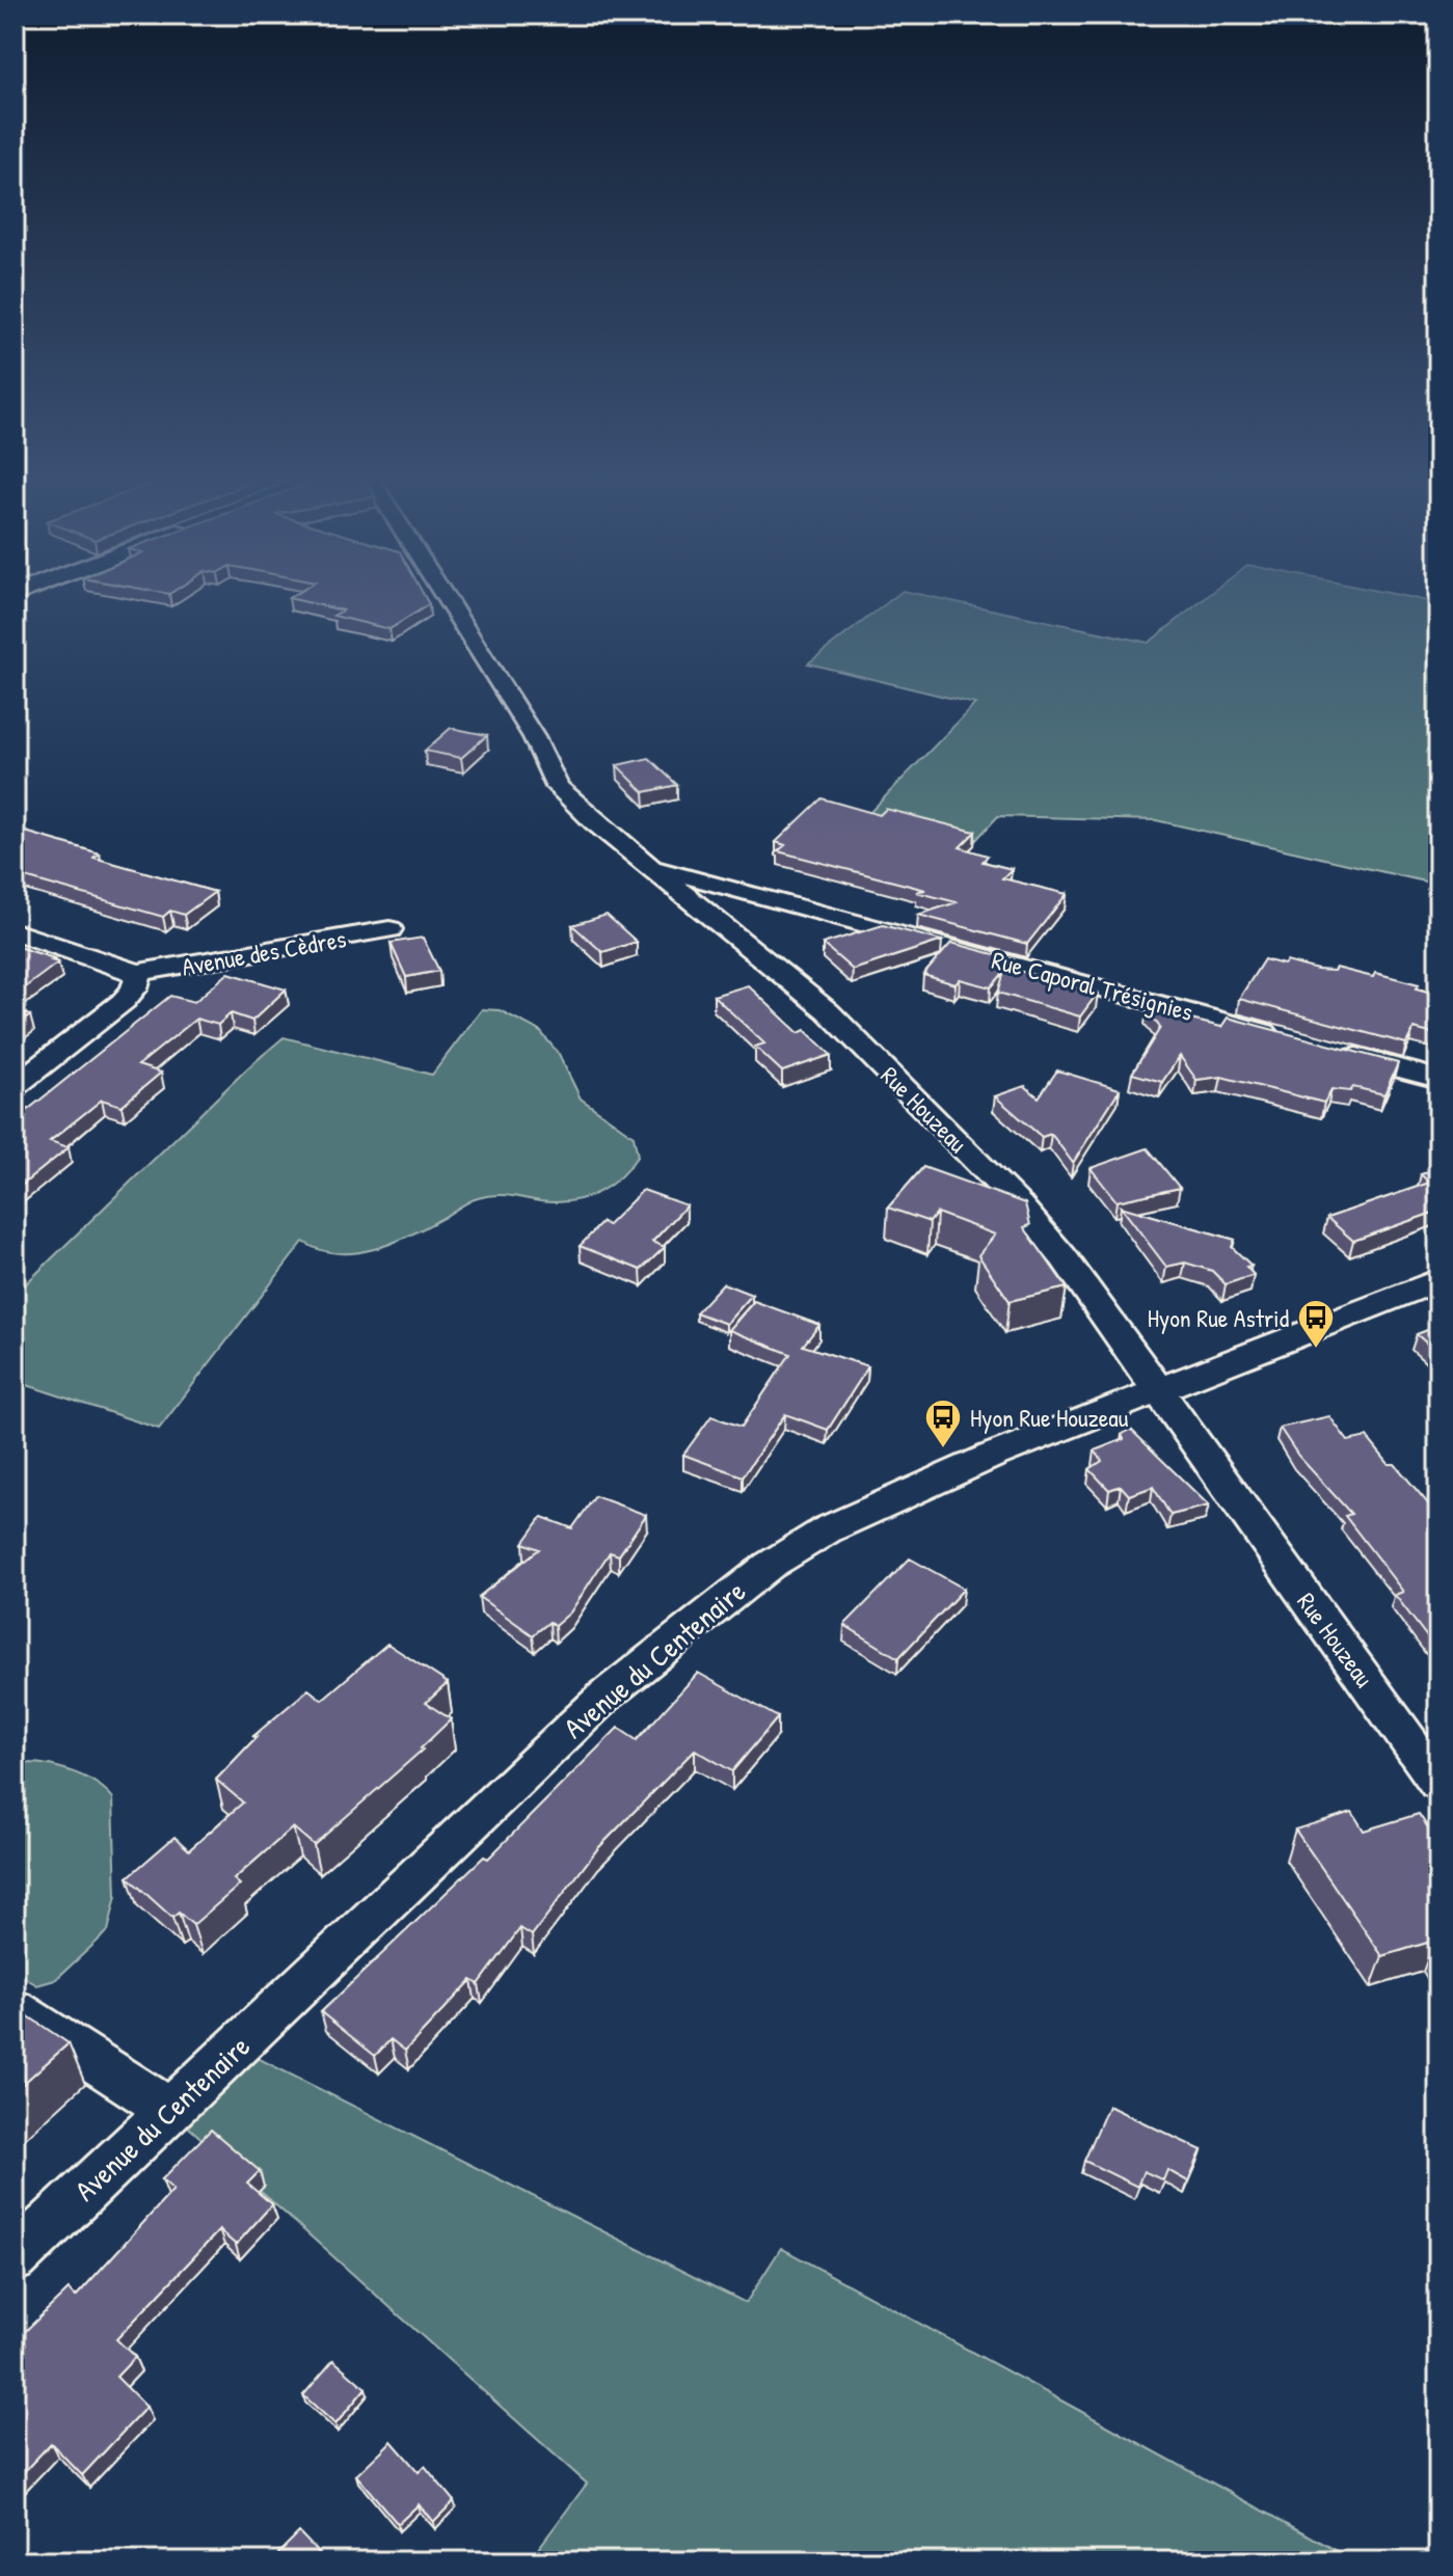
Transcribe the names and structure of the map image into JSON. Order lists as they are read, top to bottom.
{
  "streets": {
    "street": [
      "Avenue des Cèdres",
      "Rue Caporal Trésignies",
      "Rue Houzeau",
      "Avenue du Centenaire"
    ]
  },
  "crossings": [
    ["Rue Caporal Trésignies", "Rue Houzeau"],
    ["Rue Houzeau", "Avenue du Centenaire"]
  ],
  "places": {
    "bus stop": ["Hyon Rue Astrid", "Hyon Rue Houzeau"]
  }
}
